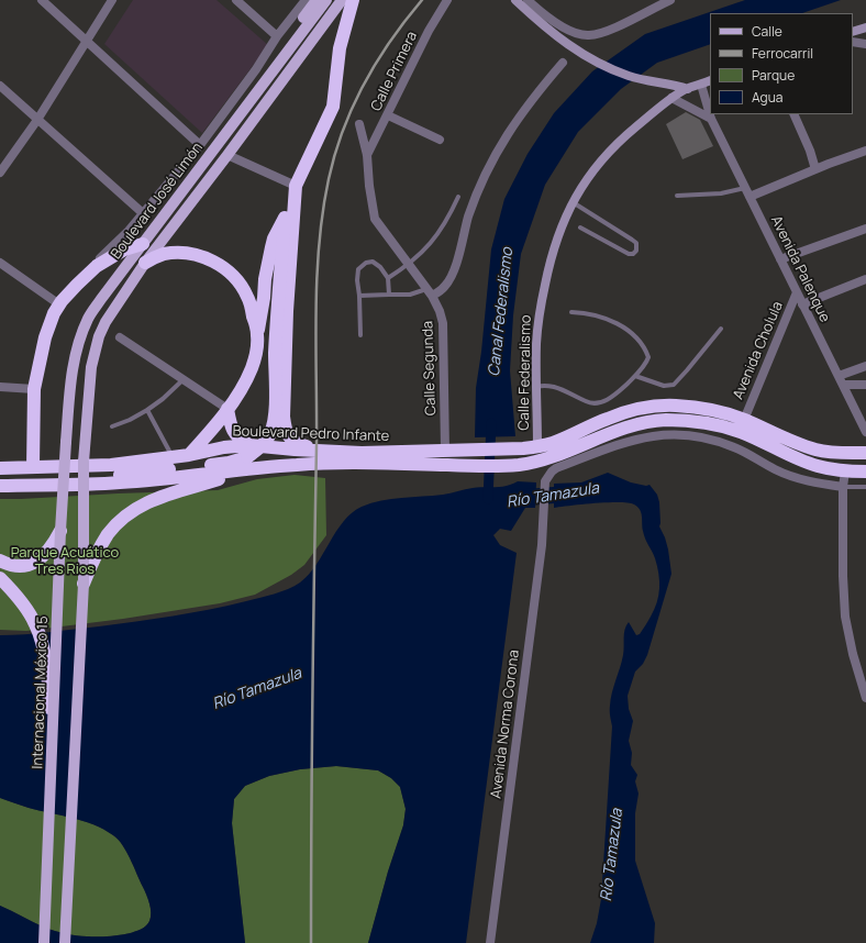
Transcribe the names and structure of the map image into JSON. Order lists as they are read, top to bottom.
{
  "streets": {
    "highway": ["Boulevard Pedro Infante"],
    "main road": ["Boulevard José Limón", "Calle Federalismo", "Internacional México 15"],
    "street": [
      "Calle Primera",
      "Avenida Palenque",
      "Avenida Cholula",
      "Calle Segunda",
      "Avenida Norma Corona"
    ]
  },
  "crossings": [
    ["Calle Primera", "Calle Segunda"],
    ["Boulevard José Limón", "Internacional México 15"],
    ["Avenida Palenque", "Avenida Cholula"],
    ["Avenida Palenque", "Calle Federalismo"],
    ["Avenida Cholula", "Boulevard Pedro Infante"],
    ["Calle Segunda", "Boulevard Pedro Infante"],
    ["Calle Federalismo", "Boulevard Pedro Infante"]
  ],
  "water": ["Canal Federalismo", "Río Tamazula"],
  "parks": ["Parque Acuático Tres Rios"],
  "legend": [
    "Calle",
    "Ferrocarril",
    "Parque",
    "Agua"
  ]
}
